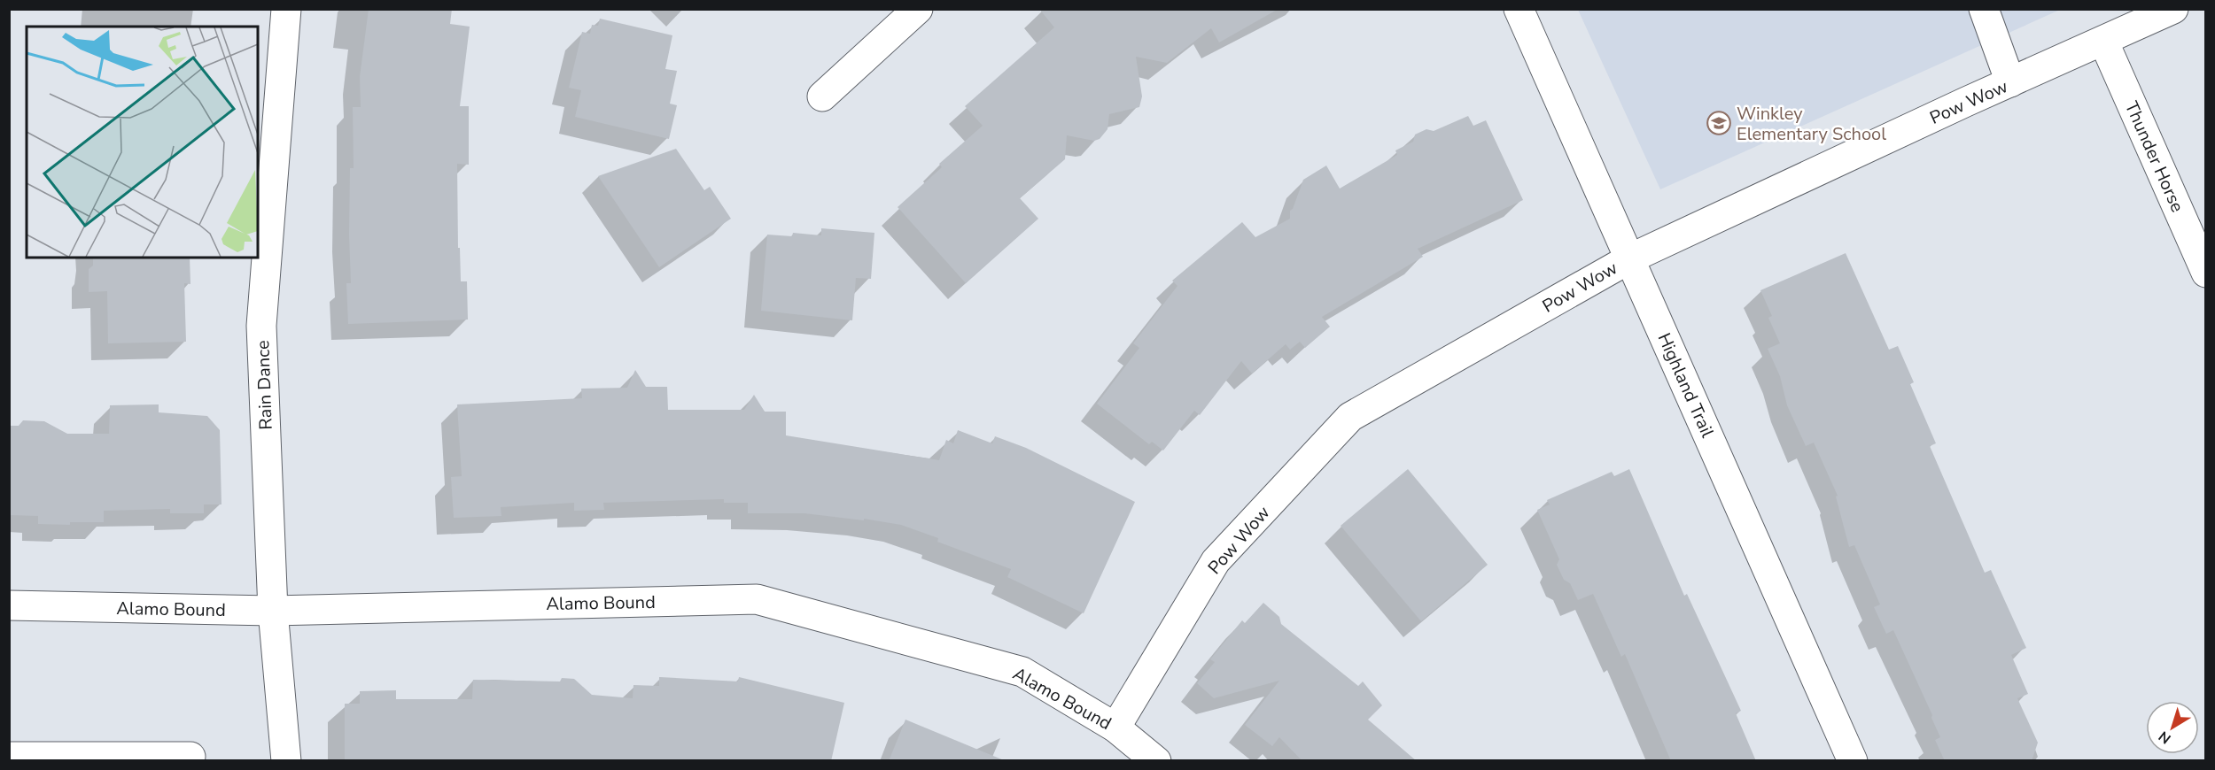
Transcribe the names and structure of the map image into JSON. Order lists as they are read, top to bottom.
{
  "streets": {
    "street": [
      "Pow Wow",
      "Thunder Horse",
      "Rain Dance",
      "Highland Trail",
      "Alamo Bound"
    ]
  },
  "crossings": [
    ["Pow Wow", "Thunder Horse"],
    ["Pow Wow", "Highland Trail"],
    ["Pow Wow", "Alamo Bound"],
    ["Rain Dance", "Alamo Bound"]
  ],
  "places": {
    "school or university": ["Winkley Elementary School"]
  },
  "north": "bottom left"
}
